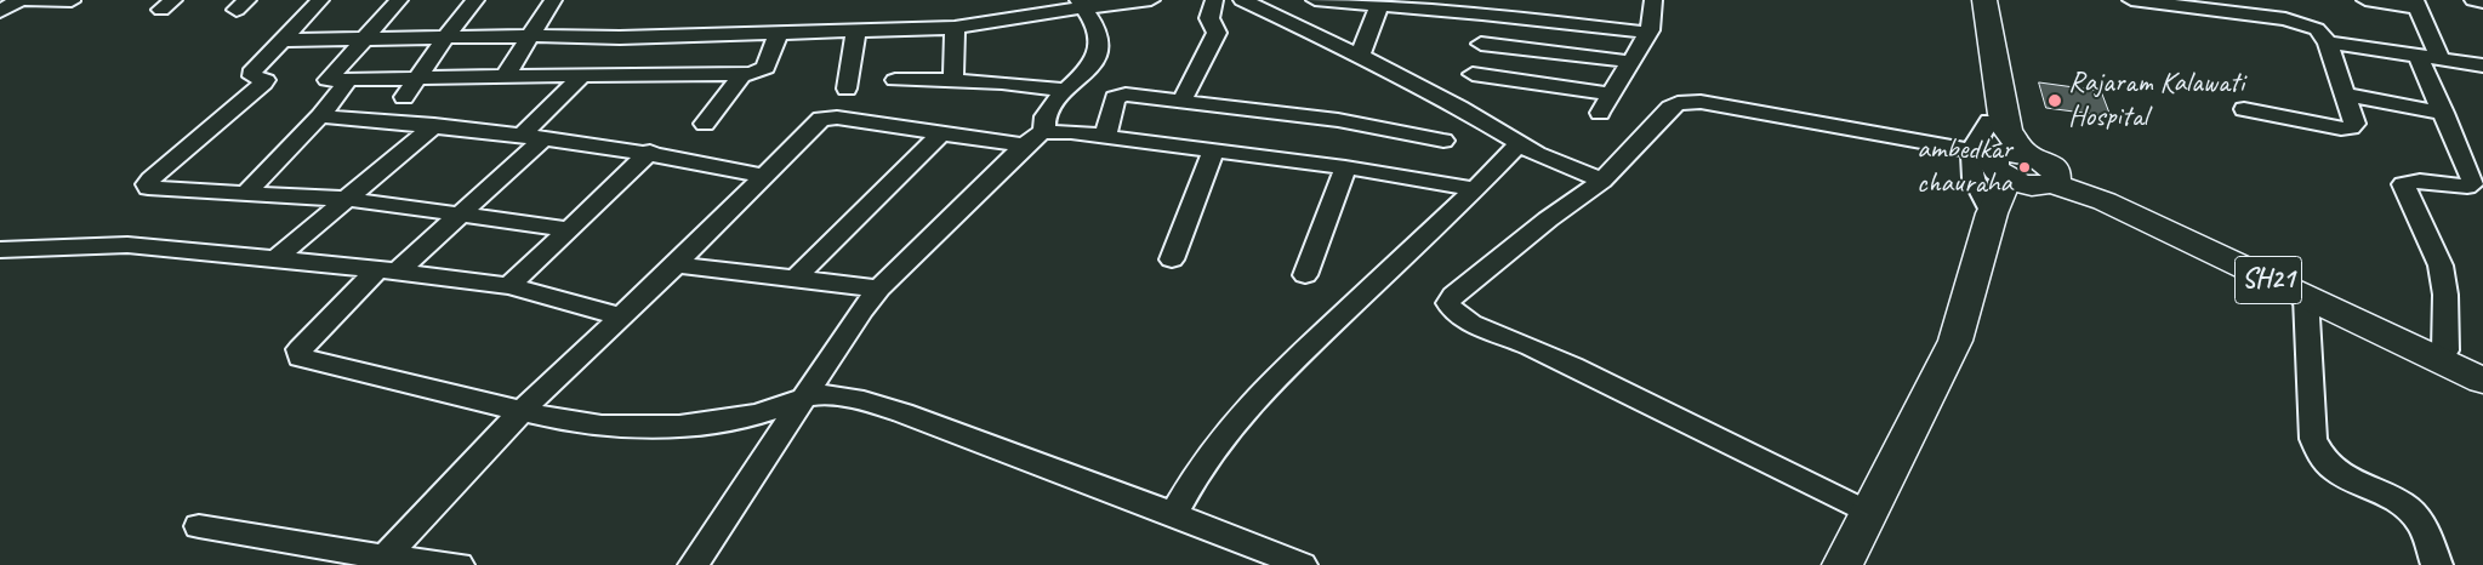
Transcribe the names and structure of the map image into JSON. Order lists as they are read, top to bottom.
{
  "streets": {
    "main road": ["SH21"]
  },
  "places": ["Rajaram Kalawati Hospital", "ambedkar chauraha"]
}
